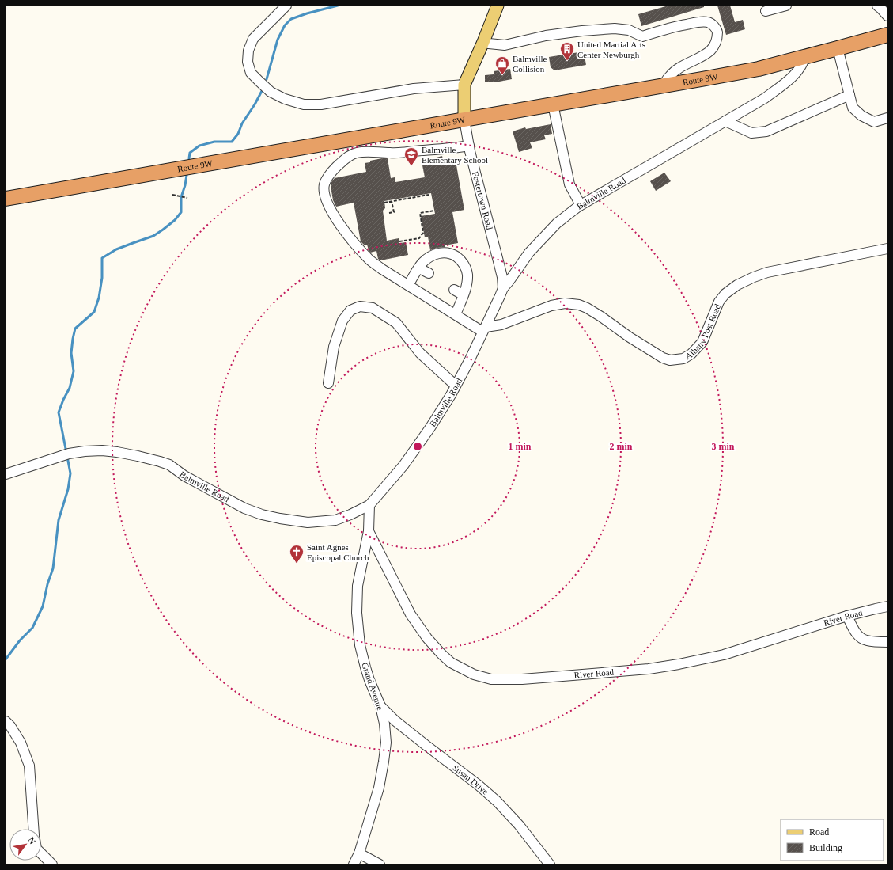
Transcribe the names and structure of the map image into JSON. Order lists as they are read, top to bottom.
{
  "streets": {
    "highway": ["Route 9W"],
    "main road": ["Fostertown Road"],
    "street": [
      "Balmville Road",
      "Albany Post Road",
      "River Road",
      "Grand Avenue",
      "Susan Drive"
    ]
  },
  "crossings": [
    ["Route 9W", "Balmville Road"],
    ["Route 9W", "Fostertown Road"],
    ["Balmville Road", "Fostertown Road"],
    ["Balmville Road", "Albany Post Road"],
    ["Balmville Road", "Grand Avenue"],
    ["River Road", "Grand Avenue"],
    ["Grand Avenue", "Susan Drive"]
  ],
  "places": {
    "building": ["United Martial Arts Center Newburgh"],
    "shop": ["Balmville Collision"],
    "school or university": ["Balmville Elementary School"],
    "church": ["Saint Agnes Episcopal Church"]
  },
  "legend": ["Road", "Building"],
  "north": "top right",
  "rings": ["1 min", "2 min", "3 min"]
}
